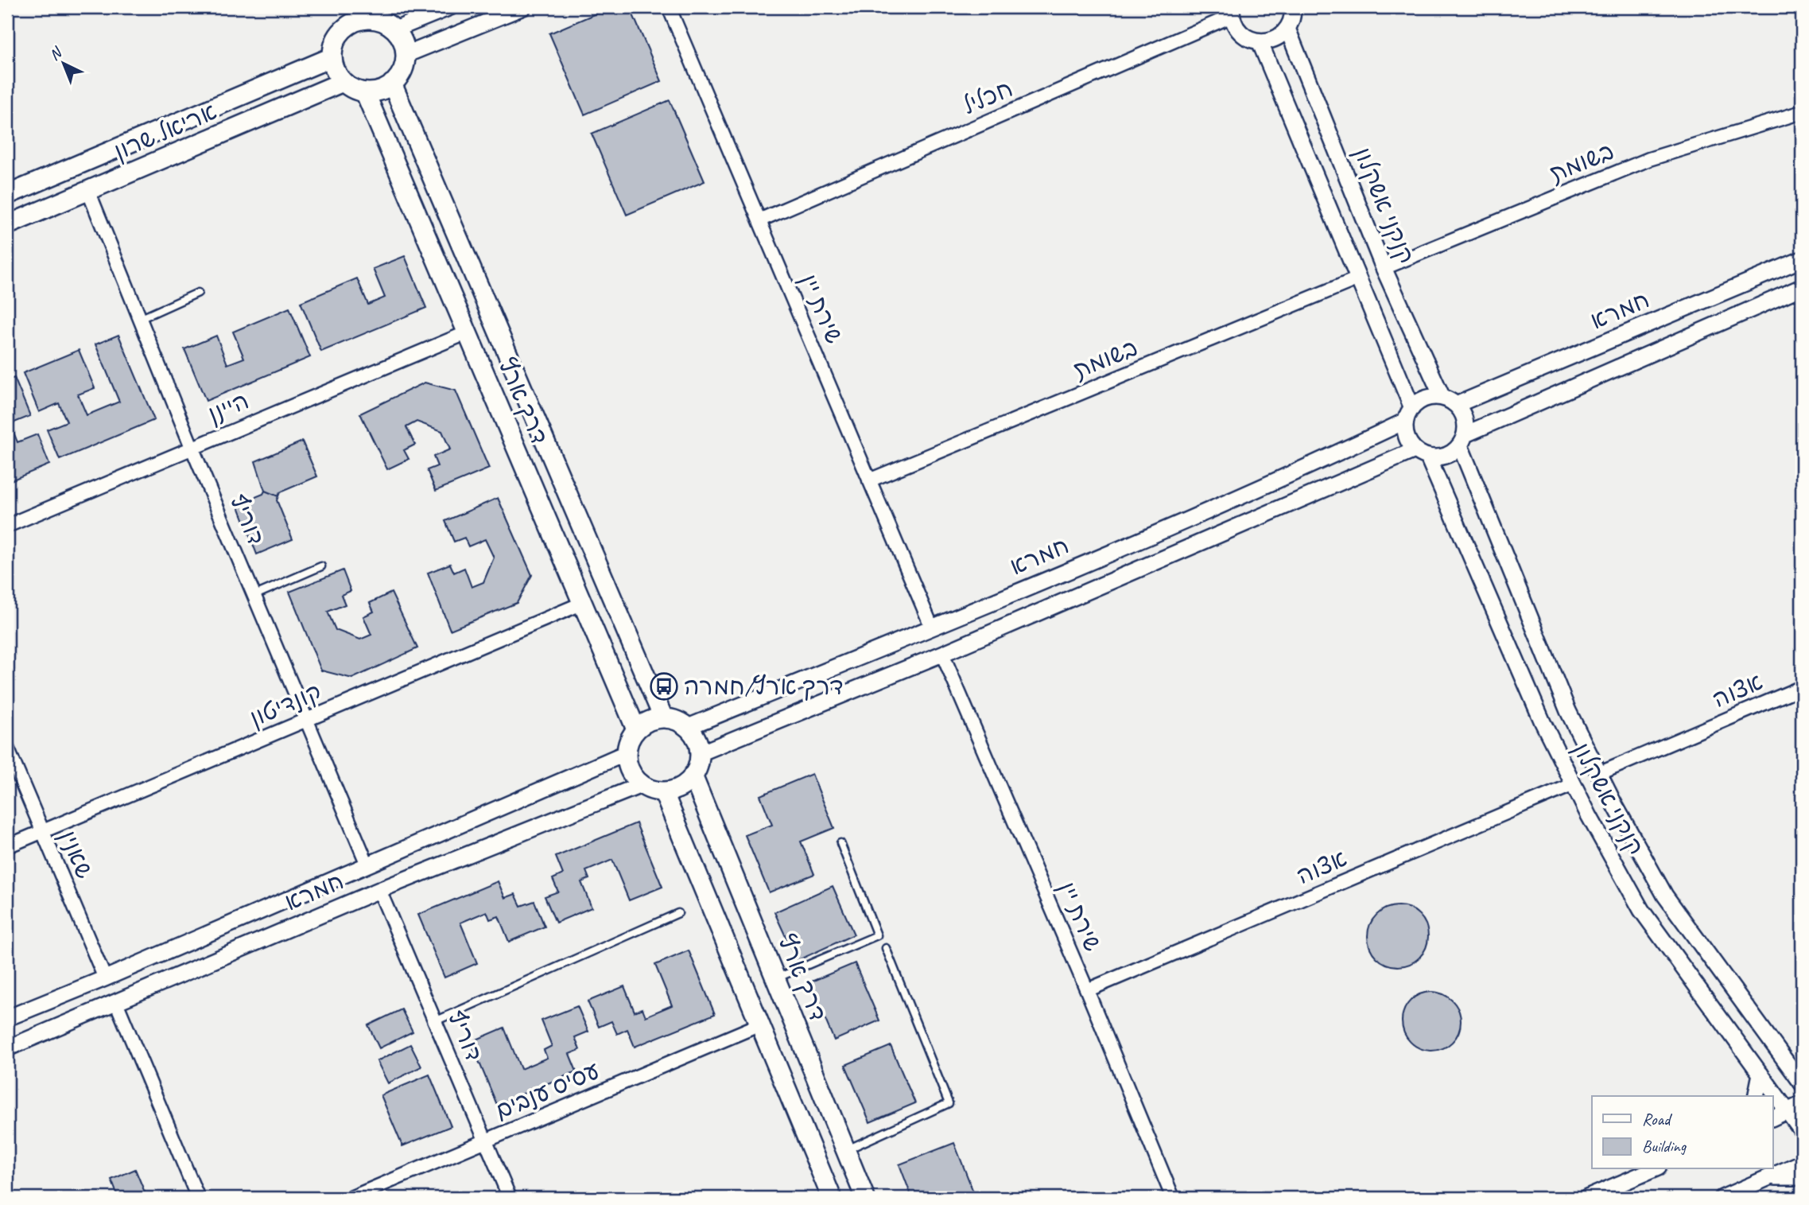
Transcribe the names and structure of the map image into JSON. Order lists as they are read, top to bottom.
{
  "streets": {
    "main road": ["אריאל שרון", "דרך ארץ"],
    "street": [
      "חכליל",
      "בשומת",
      "קנקני אשקלון",
      "שירת יין",
      "חמרא",
      "היינן",
      "דוריף",
      "אצוה",
      "קונדיטון",
      "שאנין",
      "עסיס ענבים"
    ]
  },
  "crossings": [
    ["חכליל", "שירת יין"],
    ["אריאל שרון", "דרך ארץ"],
    ["אריאל שרון", "דוריף"],
    ["בשומת", "קנקני אשקלון"],
    ["בשומת", "שירת יין"],
    ["קנקני אשקלון", "חמרא"],
    ["קנקני אשקלון", "אצוה"],
    ["שירת יין", "חמרא"],
    ["שירת יין", "אצוה"],
    ["חמרא", "דרך ארץ"],
    ["חמרא", "דוריף"],
    ["חמרא", "שאנין"],
    ["דרך ארץ", "היינן"],
    ["דרך ארץ", "קונדיטון"],
    ["היינן", "דוריף"],
    ["דוריף", "קונדיטון"],
    ["דוריף", "עסיס ענבים"],
    ["קונדיטון", "שאנין"]
  ],
  "places": {
    "bus stop": ["דרך ארץ/חמרה"]
  },
  "legend": ["Road", "Building"],
  "north": "top left"
}
